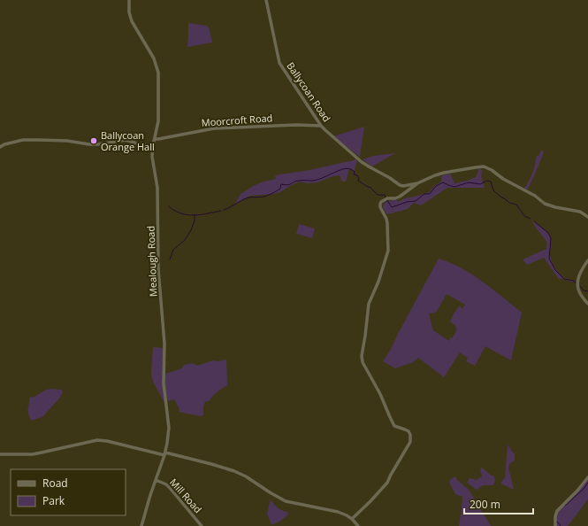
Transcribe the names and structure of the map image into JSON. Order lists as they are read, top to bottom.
{
  "streets": {
    "street": [
      "Ballycoan Road",
      "Moorcroft Road",
      "Mealough Road",
      "Mill Road"
    ]
  },
  "crossings": [
    ["Ballycoan Road", "Moorcroft Road"],
    ["Moorcroft Road", "Mealough Road"],
    ["Mealough Road", "Mill Road"]
  ],
  "places": ["Ballycoan Orange Hall"],
  "legend": ["Road", "Park"],
  "scale_bar": "200 m"
}
